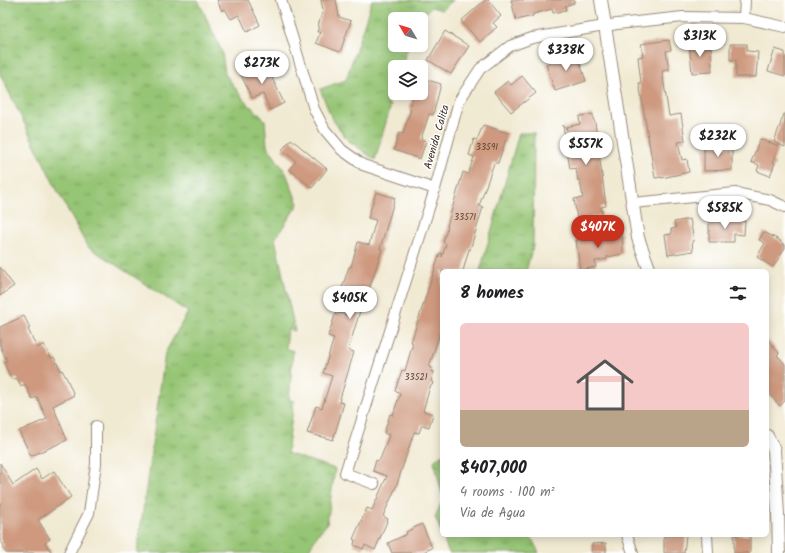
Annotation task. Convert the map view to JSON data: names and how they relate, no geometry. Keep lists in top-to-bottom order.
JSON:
{
  "streets": {
    "street": ["Avenida Calita"]
  },
  "house_numbers": ["33591", "33571", "33521"],
  "north": "top left",
  "page": {
    "price": [
      "$313K",
      "$338K",
      "$273K",
      "$232K",
      "$557K",
      "$585K",
      "$407K",
      "$405K"
    ],
    "heading": "8 homes",
    "list": [
      {
        "name": "$407,000",
        "note": "4 rooms · 100 m² · Via de Agua"
      }
    ]
  }
}
